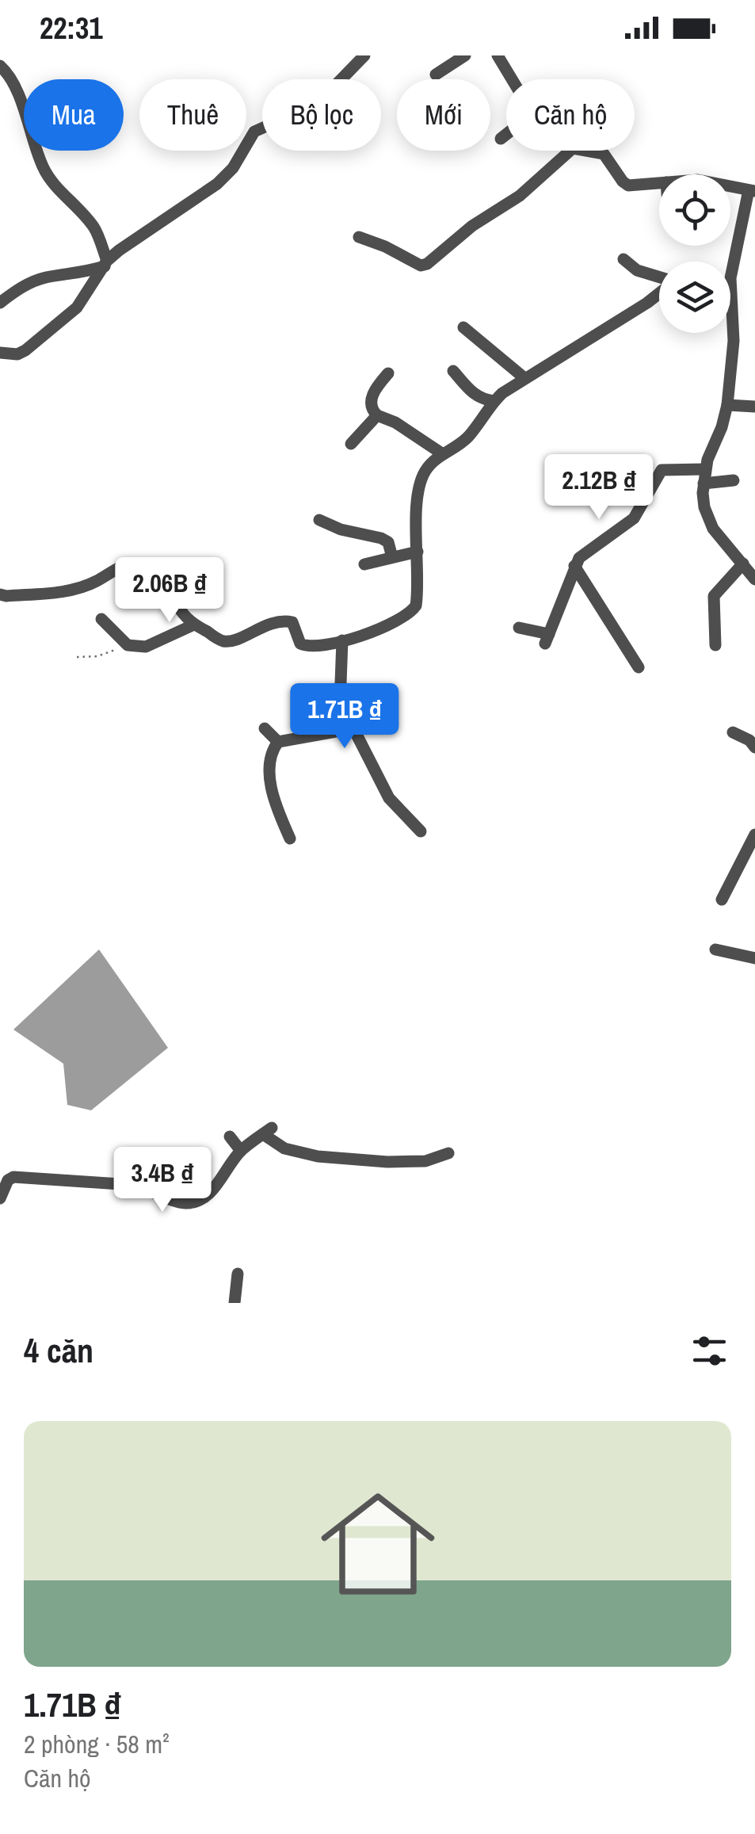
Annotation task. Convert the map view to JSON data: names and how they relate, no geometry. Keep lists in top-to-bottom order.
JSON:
{
  "page": {
    "status": "22:31",
    "chip": [
      "Mua",
      "Thuê",
      "Bộ lọc",
      "Mới",
      "Căn hộ"
    ],
    "price": [
      "2.12B ₫",
      "2.06B ₫",
      "1.71B ₫",
      "3.4B ₫"
    ],
    "heading": "4 căn",
    "list": [
      {
        "name": "1.71B ₫",
        "note": "2 phòng · 58 m² · Căn hộ"
      }
    ]
  }
}
